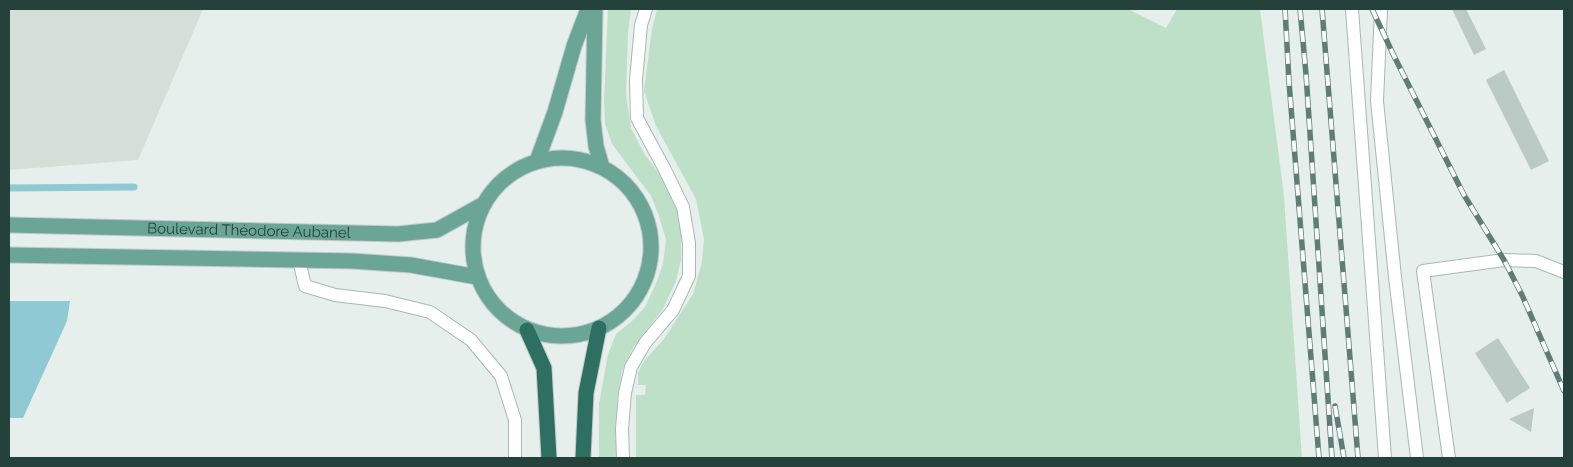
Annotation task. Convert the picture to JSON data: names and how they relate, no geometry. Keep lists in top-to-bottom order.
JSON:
{
  "streets": {
    "main road": ["Boulevard Théodore Aubanel"]
  }
}
